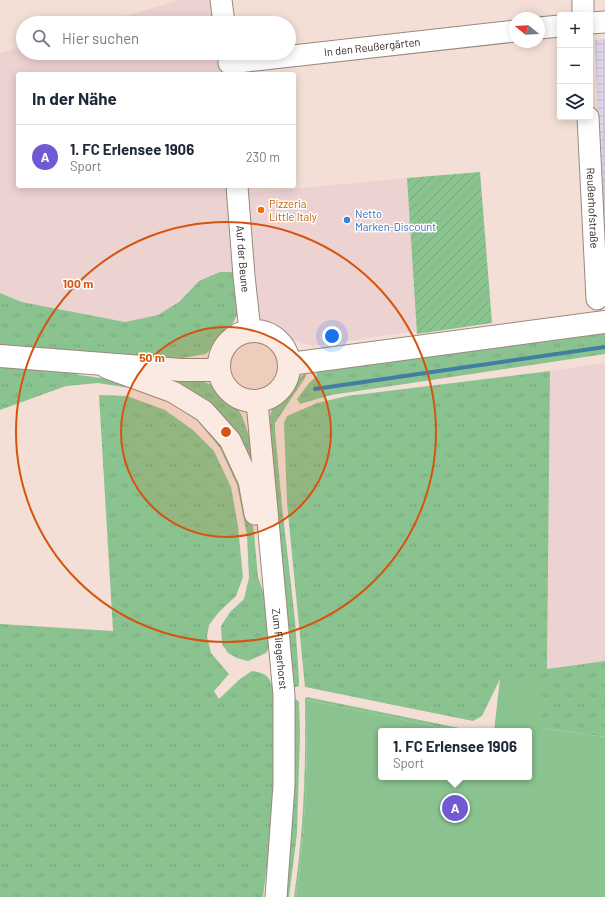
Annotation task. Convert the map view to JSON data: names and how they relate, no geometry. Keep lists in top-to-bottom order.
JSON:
{
  "streets": {
    "street": [
      "In den Reußergärten",
      "Reußerhofstraße",
      "Auf der Beune",
      "Zum Fliegerhorst"
    ]
  },
  "crossings": [
    ["Auf der Beune", "Zum Fliegerhorst"]
  ],
  "places": ["Pizzeria Little Italy", "Netto Marken-Discount"],
  "north": "left",
  "page": {
    "map_buttons": ["+", "−"],
    "search": "Hier suchen",
    "heading": "In der Nähe",
    "list": [
      {
        "mark": "A",
        "name": "1. FC Erlensee 1906",
        "note": "Sport",
        "value": "230 m"
      }
    ],
    "popup": ["1. FC Erlensee 1906", "Sport"],
    "pins": "A"
  },
  "rings": ["100 m", "50 m"]
}
